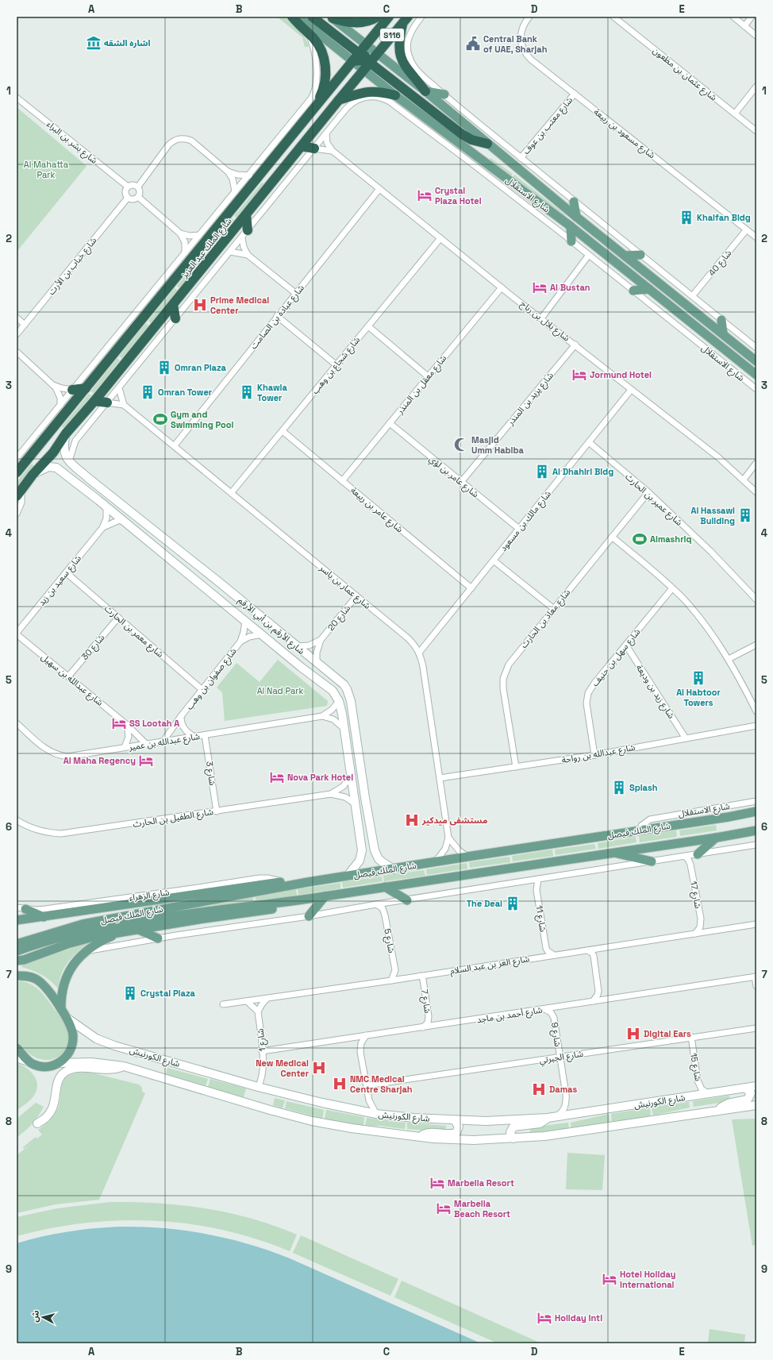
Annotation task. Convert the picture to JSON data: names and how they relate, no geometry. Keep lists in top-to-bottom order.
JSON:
{
  "streets": {
    "highway": ["S116", "شارع الملك عبد العزيز"],
    "main road": [
      "شارع الاستقلال",
      "شارع الأرقم بن أبي الأرقم",
      "شارع الملك فيصل",
      "شارع الكورنيش"
    ],
    "street": [
      "شارع عثمان بن مظعون",
      "شارع معتب بن عوف",
      "شارع مسعود بن ربيعة",
      "شارع بشر بن البراء",
      "شارع 40",
      "شارع خباب بن الأرت",
      "شارع عبادة بن الصامت",
      "شارع بلال بن رباح",
      "شارع شجاع بن وهب",
      "شارع معقل بن المنذر",
      "شارع يزيد بن المنذر",
      "شارع عامر بن لؤي",
      "شارع عمير بن الحارث",
      "شارع عامر بن ربيعة",
      "شارع مالك بن مسعود",
      "شارع سعيد بن زيد",
      "شارع عمار بن ياسر",
      "شارع 20",
      "شارع معاذ بن الحارث",
      "شارع معمر بن الحارث",
      "شارع 30",
      "شارع سهل بن حنيف",
      "شارع صفوان بن وهب",
      "شارع عبدالله بن سهيل",
      "شارع زيد بن وديعة",
      "شارع عبدالله بن عمير",
      "شارع عبدالله بن رواحة",
      "شارع 3",
      "شارع الطفيل بن الحارث",
      "شارع الزهراء",
      "شارع 17",
      "شارع 11",
      "شارع 5",
      "شارع العز بن عبد السلام",
      "شارع 7",
      "شارع أحمد بن ماجد",
      "شارع 9",
      "شارع 1",
      "شارع الجبرتي",
      "شارع 15"
    ]
  },
  "crossings": [
    ["شارع معتب بن عوف", "شارع مسعود بن ربيعة"],
    ["شارع مسعود بن ربيعة", "شارع 40"],
    ["شارع بشر بن البراء", "شارع خباب بن الأرت"],
    ["شارع الاستقلال", "شارع الملك عبد العزيز"],
    ["شارع الاستقلال", "شارع الملك فيصل"],
    ["شارع الملك عبد العزيز", "شارع الأرقم بن أبي الأرقم"],
    ["شارع عبادة بن الصامت", "شارع بلال بن رباح"],
    ["شارع عبادة بن الصامت", "شارع عمار بن ياسر"],
    ["شارع بلال بن رباح", "شارع شجاع بن وهب"],
    ["شارع بلال بن رباح", "شارع معقل بن المنذر"],
    ["شارع بلال بن رباح", "شارع يزيد بن المنذر"],
    ["شارع بلال بن رباح", "شارع مالك بن مسعود"],
    ["شارع شجاع بن وهب", "شارع عامر بن ربيعة"],
    ["شارع شجاع بن وهب", "شارع عمار بن ياسر"],
    ["شارع معقل بن المنذر", "شارع عامر بن لؤي"],
    ["شارع معقل بن المنذر", "شارع عامر بن ربيعة"],
    ["شارع يزيد بن المنذر", "شارع عامر بن لؤي"],
    ["شارع عامر بن لؤي", "شارع مالك بن مسعود"],
    ["شارع عمير بن الحارث", "شارع مالك بن مسعود"],
    ["شارع عمير بن الحارث", "شارع معاذ بن الحارث"],
    ["شارع عامر بن ربيعة", "شارع مالك بن مسعود"],
    ["شارع مالك بن مسعود", "شارع عمار بن ياسر"],
    ["شارع سعيد بن زيد", "شارع الأرقم بن أبي الأرقم"],
    ["شارع سعيد بن زيد", "شارع معمر بن الحارث"],
    ["شارع سعيد بن زيد", "شارع عبدالله بن سهيل"],
    ["شارع عمار بن ياسر", "شارع 20"],
    ["شارع عمار بن ياسر", "شارع عبدالله بن رواحة"],
    ["شارع عمار بن ياسر", "شارع الملك فيصل"],
    ["شارع 20", "شارع الأرقم بن أبي الأرقم"],
    ["شارع معاذ بن الحارث", "شارع عبدالله بن رواحة"],
    ["شارع الأرقم بن أبي الأرقم", "شارع صفوان بن وهب"],
    ["شارع الأرقم بن أبي الأرقم", "شارع عبدالله بن عمير"],
    ["شارع الأرقم بن أبي الأرقم", "شارع الطفيل بن الحارث"],
    ["شارع الأرقم بن أبي الأرقم", "شارع الملك فيصل"],
    ["شارع معمر بن الحارث", "شارع 30"],
    ["شارع معمر بن الحارث", "شارع صفوان بن وهب"],
    ["شارع 30", "شارع عبدالله بن سهيل"],
    ["شارع سهل بن حنيف", "شارع زيد بن وديعة"],
    ["شارع سهل بن حنيف", "شارع عبدالله بن رواحة"],
    ["شارع صفوان بن وهب", "شارع عبدالله بن عمير"],
    ["شارع عبدالله بن سهيل", "شارع عبدالله بن عمير"],
    ["شارع زيد بن وديعة", "شارع عبدالله بن رواحة"],
    ["شارع عبدالله بن عمير", "شارع 3"],
    ["شارع 3", "شارع الطفيل بن الحارث"],
    ["شارع 17", "شارع العز بن عبد السلام"],
    ["شارع 11", "شارع العز بن عبد السلام"],
    ["شارع 5", "شارع العز بن عبد السلام"],
    ["شارع العز بن عبد السلام", "شارع 7"],
    ["شارع 7", "شارع أحمد بن ماجد"],
    ["شارع أحمد بن ماجد", "شارع 9"],
    ["شارع أحمد بن ماجد", "شارع 1"],
    ["شارع 9", "شارع الكورنيش"],
    ["شارع 9", "شارع الجبرتي"],
    ["شارع 1", "شارع الكورنيش"],
    ["شارع الكورنيش", "شارع 15"],
    ["شارع الجبرتي", "شارع 15"]
  ],
  "parks": ["Al Mahatta Park", "Al Nad Park"],
  "places": {
    "museum": ["اشاره الشقه"],
    "public building": ["Central Bank of UAE, Sharjah"],
    "hotel": [
      "Crystal Plaza Hotel",
      "Al Bustan",
      "Jormund Hotel",
      "SS Lootah A",
      "Al Maha Regency",
      "Nova Park Hotel",
      "Marbella Resort",
      "Marbella Beach Resort",
      "Hotel Holiday International",
      "Holiday Intl"
    ],
    "building": [
      "Khalfan Bldg",
      "Omran Plaza",
      "Omran Tower",
      "Khawla Tower",
      "Al Dhahiri Bldg",
      "Al Hassawi Building",
      "Al Habtoor Towers",
      "Splash",
      "The Deal",
      "Crystal Plaza"
    ],
    "hospital": [
      "Prime Medical Center",
      "مستشفى ميدكير",
      "Digital Ears",
      "New Medical Center",
      "NMC Medical Centre Sharjah",
      "Damas"
    ],
    "sports": ["Gym and Swimming Pool", "Almashriq"],
    "mosque": ["Masjid Umm Habiba"]
  },
  "north": "left",
  "grid": {
    "columns": [
      "A",
      "B",
      "C",
      "D",
      "E"
    ],
    "rows": [
      "1",
      "2",
      "3",
      "4",
      "5",
      "6",
      "7",
      "8",
      "9"
    ]
  }
}
